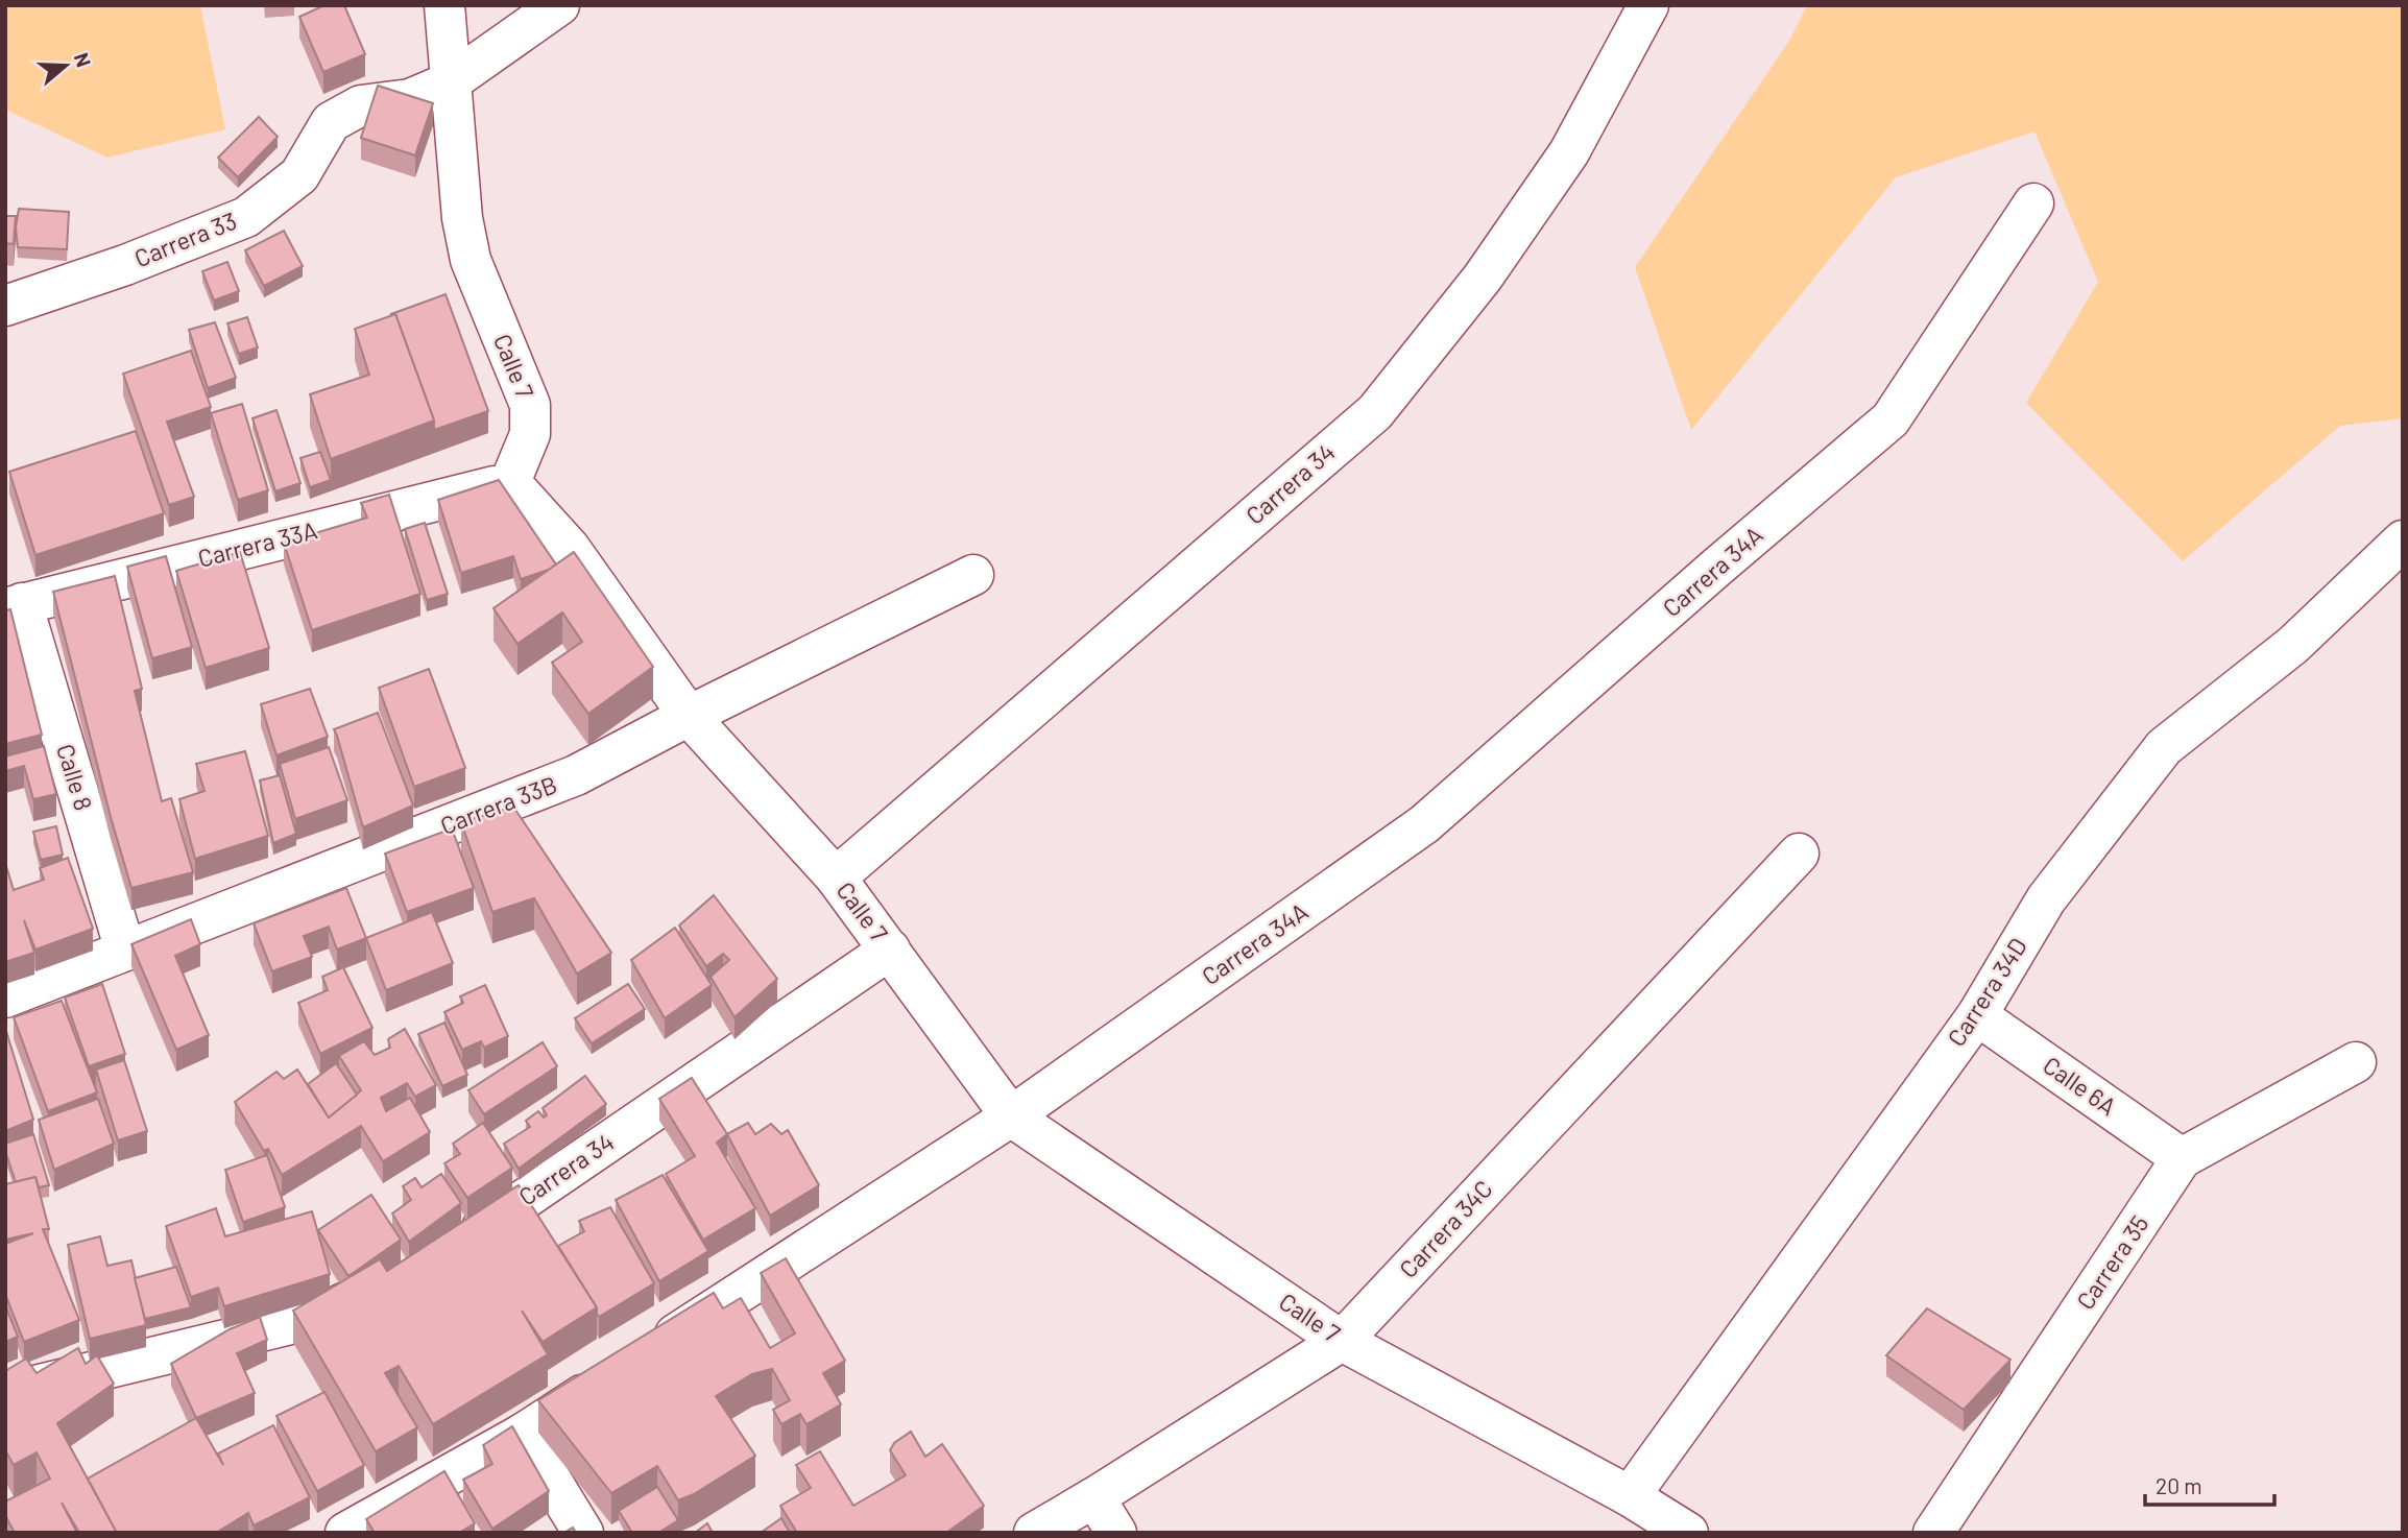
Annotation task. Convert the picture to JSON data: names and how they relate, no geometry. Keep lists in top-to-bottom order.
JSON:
{
  "streets": {
    "street": [
      "Carrera 33",
      "Calle 7",
      "Carrera 34",
      "Carrera 33A",
      "Carrera 34A",
      "Calle 8",
      "Carrera 33B",
      "Carrera 34D",
      "Calle 6A",
      "Carrera 34C",
      "Carrera 35"
    ]
  },
  "crossings": [
    ["Carrera 33", "Calle 7"],
    ["Calle 7", "Carrera 34"],
    ["Calle 7", "Carrera 33A"],
    ["Calle 7", "Carrera 34A"],
    ["Calle 7", "Carrera 33B"],
    ["Calle 7", "Carrera 34D"],
    ["Calle 7", "Carrera 34C"],
    ["Carrera 33A", "Calle 8"],
    ["Calle 8", "Carrera 33B"],
    ["Carrera 34D", "Calle 6A"],
    ["Calle 6A", "Carrera 35"]
  ],
  "scale_bar": "20 m",
  "north": "right"
}
